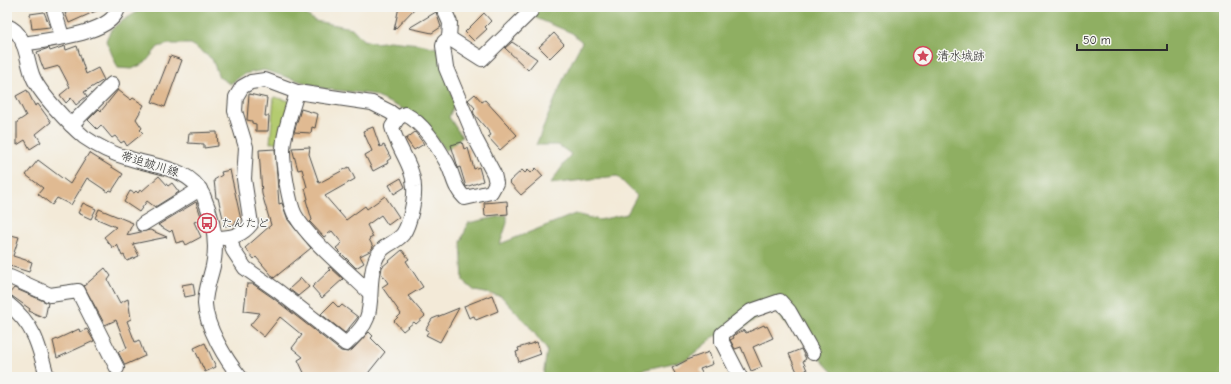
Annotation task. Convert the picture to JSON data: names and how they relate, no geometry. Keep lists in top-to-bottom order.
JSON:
{
  "streets": {
    "street": ["帯迫皷川線"]
  },
  "places": {
    "place": ["清水城跡"],
    "bus stop": ["たんたど"]
  },
  "scale_bar": "50 m"
}
